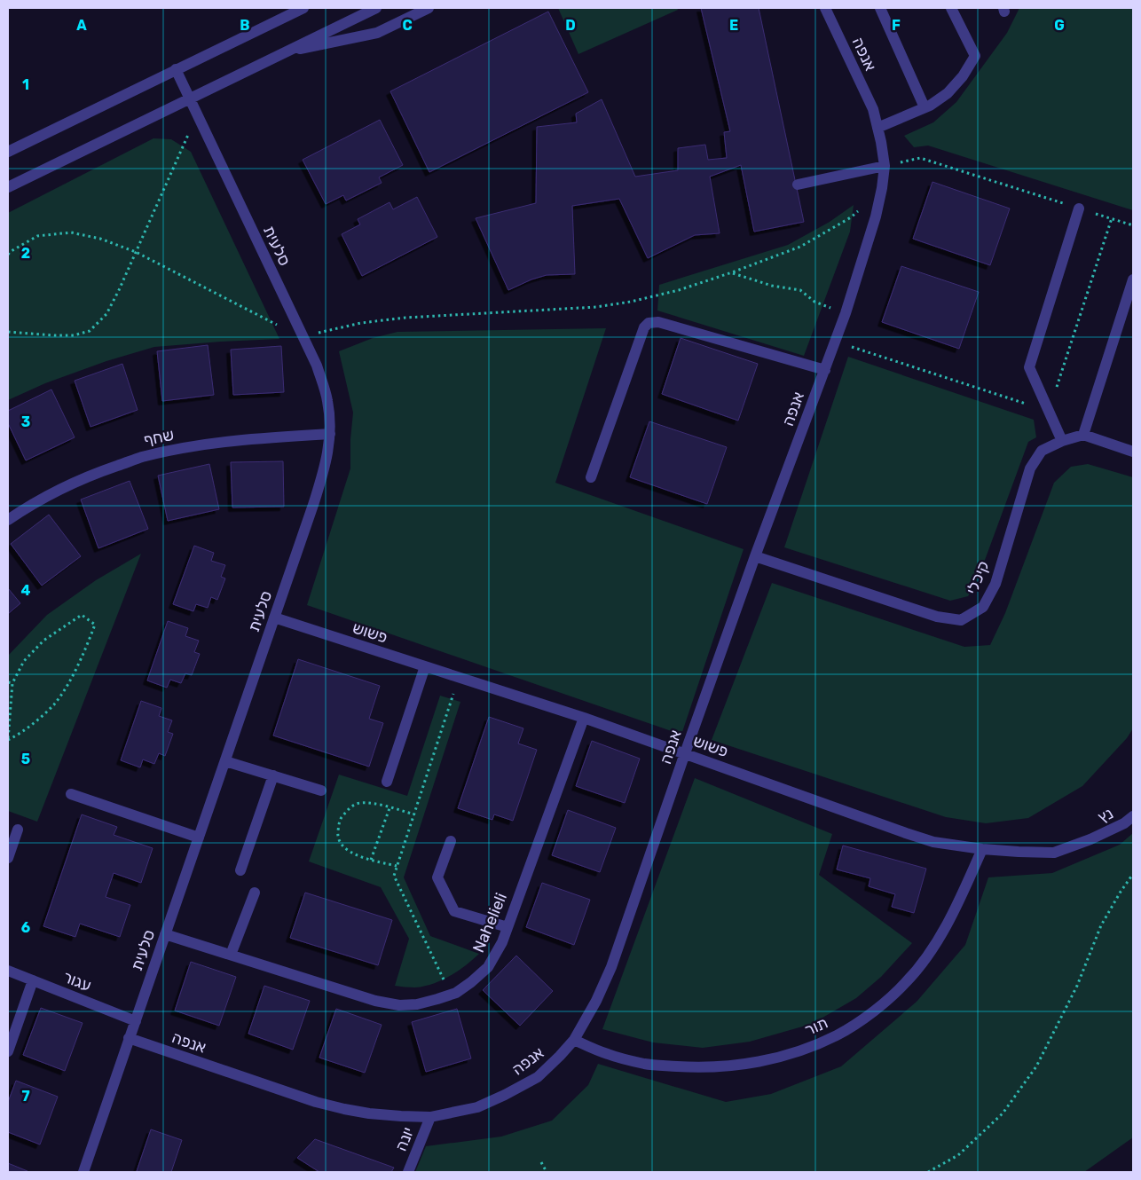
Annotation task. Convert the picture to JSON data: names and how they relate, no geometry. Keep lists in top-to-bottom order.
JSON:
{
  "streets": {
    "street": [
      "אנפה",
      "סלעית",
      "שחף",
      "קיכלי",
      "פשוש",
      "נץ",
      "Nahelieli",
      "עגור",
      "תור",
      "יונה"
    ]
  },
  "crossings": [
    ["אנפה", "סלעית"],
    ["אנפה", "קיכלי"],
    ["אנפה", "פשוש"],
    ["אנפה", "תור"],
    ["אנפה", "יונה"],
    ["סלעית", "שחף"],
    ["סלעית", "פשוש"],
    ["סלעית", "Nahelieli"],
    ["סלעית", "עגור"],
    ["פשוש", "נץ"],
    ["פשוש", "Nahelieli"],
    ["פשוש", "תור"]
  ],
  "grid": {
    "columns": [
      "A",
      "B",
      "C",
      "D",
      "E",
      "F",
      "G"
    ],
    "rows": [
      "1",
      "2",
      "3",
      "4",
      "5",
      "6",
      "7"
    ]
  }
}
